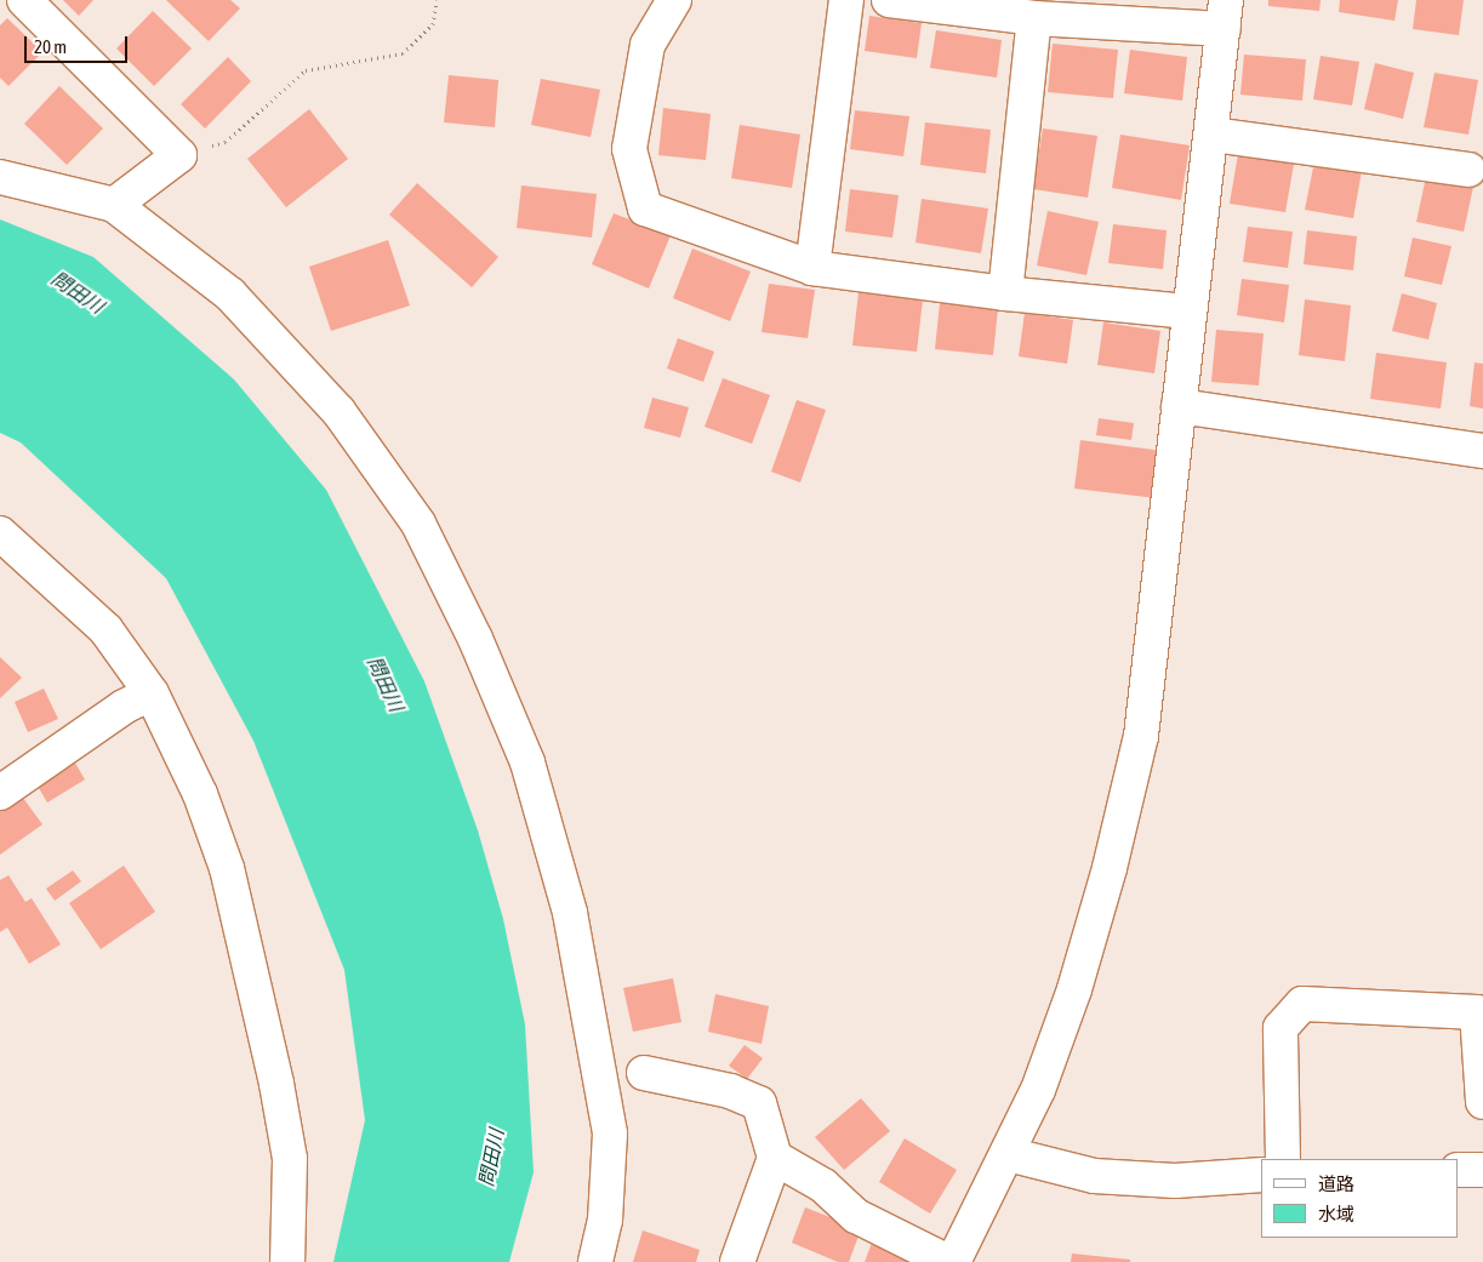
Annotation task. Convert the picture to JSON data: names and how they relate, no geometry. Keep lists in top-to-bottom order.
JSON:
{
  "water": ["問田川"],
  "legend": ["道路", "水域"],
  "scale_bar": "20 m"
}
